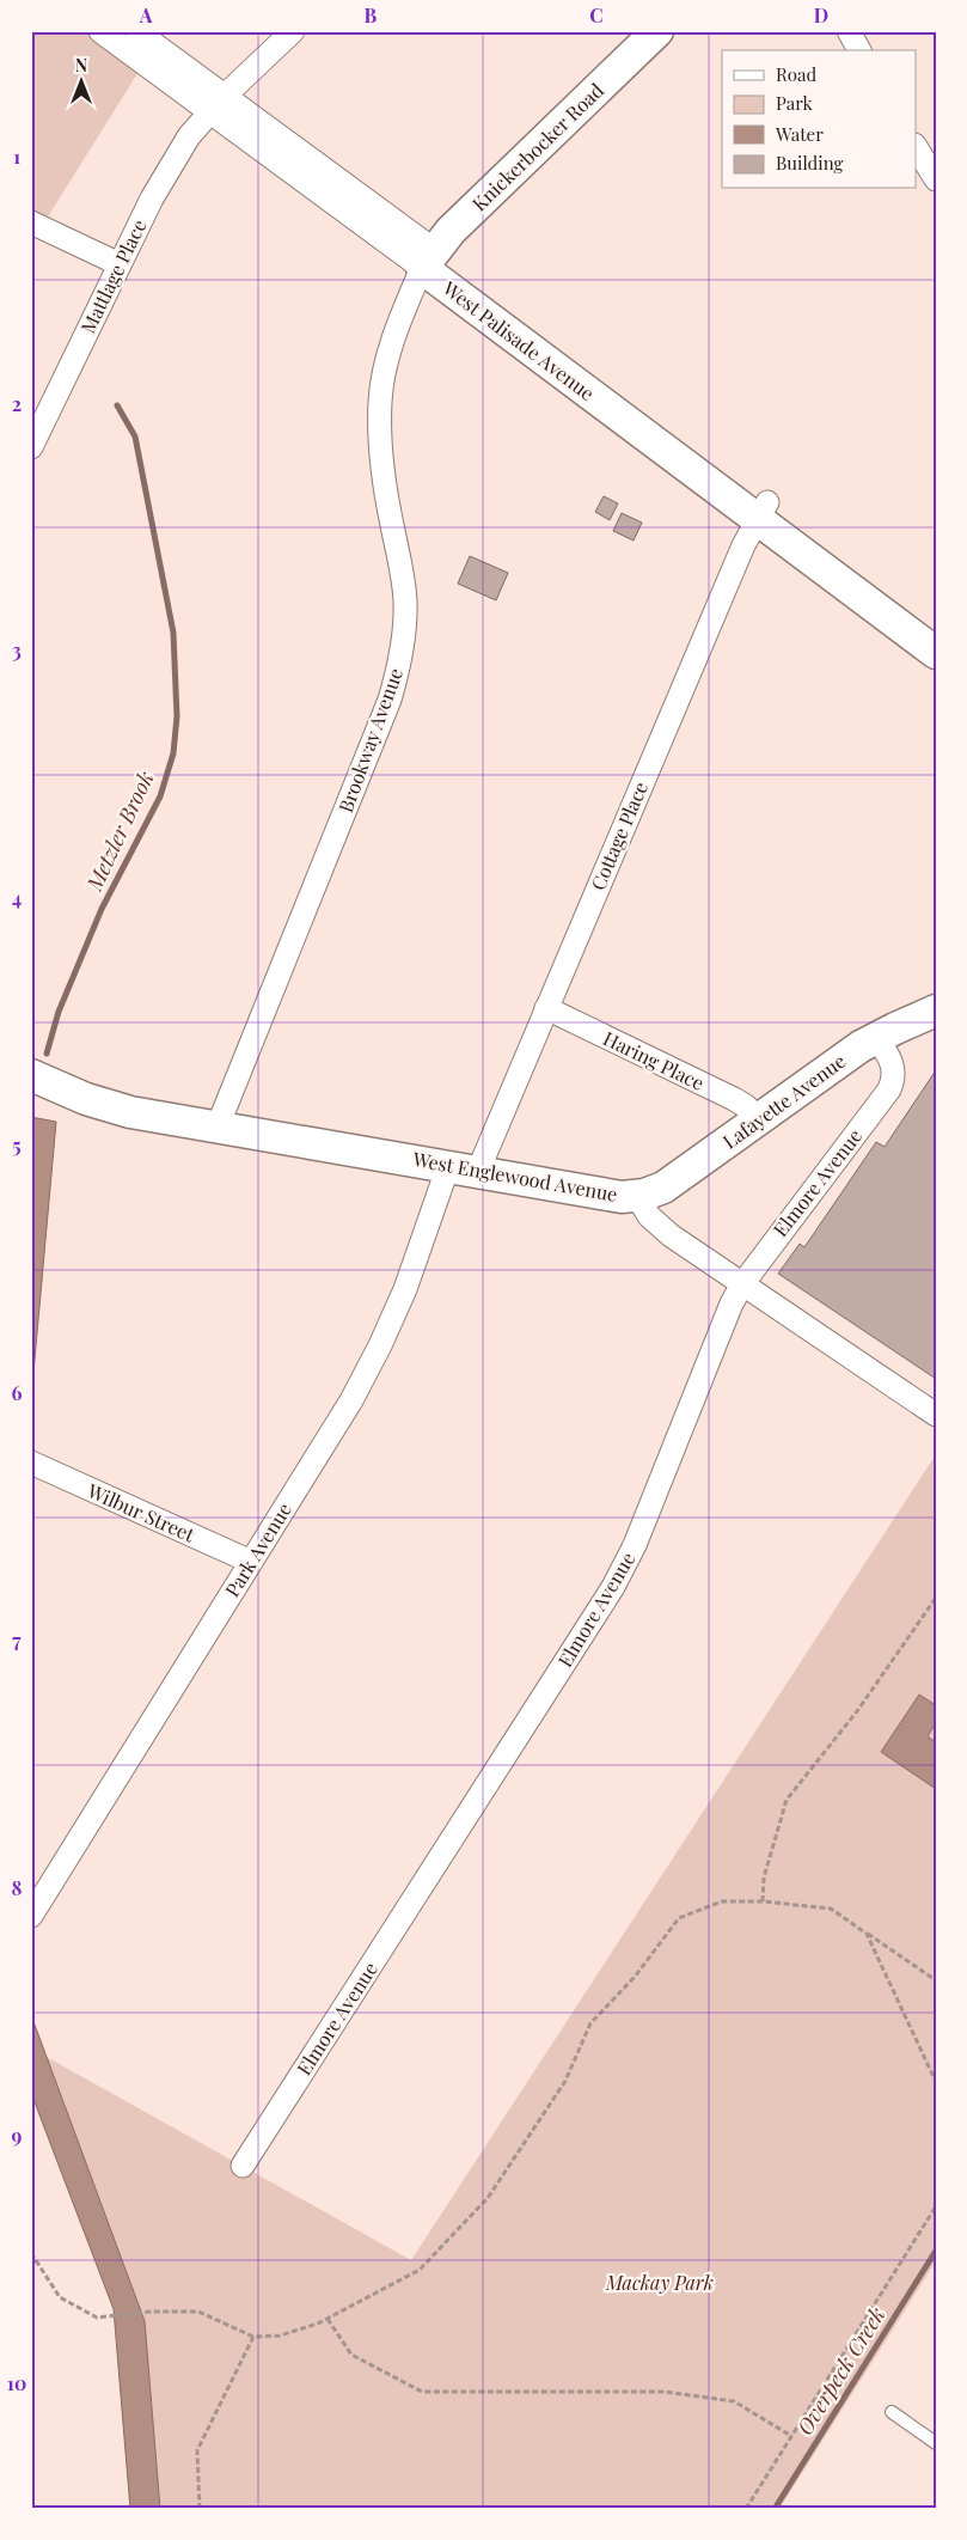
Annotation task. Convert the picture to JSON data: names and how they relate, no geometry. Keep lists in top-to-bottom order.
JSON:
{
  "streets": {
    "main road": [
      "Knickerbocker Road",
      "West Palisade Avenue",
      "Lafayette Avenue",
      "West Englewood Avenue"
    ],
    "street": [
      "Mattlage Place",
      "Brookway Avenue",
      "Cottage Place",
      "Haring Place",
      "Elmore Avenue",
      "Wilbur Street",
      "Park Avenue"
    ]
  },
  "crossings": [
    ["Knickerbocker Road", "West Palisade Avenue"],
    ["Knickerbocker Road", "Brookway Avenue"],
    ["Mattlage Place", "West Palisade Avenue"],
    ["West Palisade Avenue", "Brookway Avenue"],
    ["West Palisade Avenue", "Cottage Place"],
    ["Brookway Avenue", "West Englewood Avenue"],
    ["Cottage Place", "Haring Place"],
    ["Cottage Place", "West Englewood Avenue"],
    ["Haring Place", "Lafayette Avenue"],
    ["Lafayette Avenue", "West Englewood Avenue"],
    ["Lafayette Avenue", "Elmore Avenue"],
    ["West Englewood Avenue", "Elmore Avenue"],
    ["West Englewood Avenue", "Park Avenue"],
    ["Wilbur Street", "Park Avenue"]
  ],
  "water": ["Metzler Brook", "Overpeck Creek"],
  "parks": ["Mackay Park"],
  "legend": [
    "Road",
    "Park",
    "Water",
    "Building"
  ],
  "north": "top",
  "grid": {
    "columns": [
      "A",
      "B",
      "C",
      "D"
    ],
    "rows": [
      "1",
      "2",
      "3",
      "4",
      "5",
      "6",
      "7",
      "8",
      "9",
      "10"
    ]
  }
}
